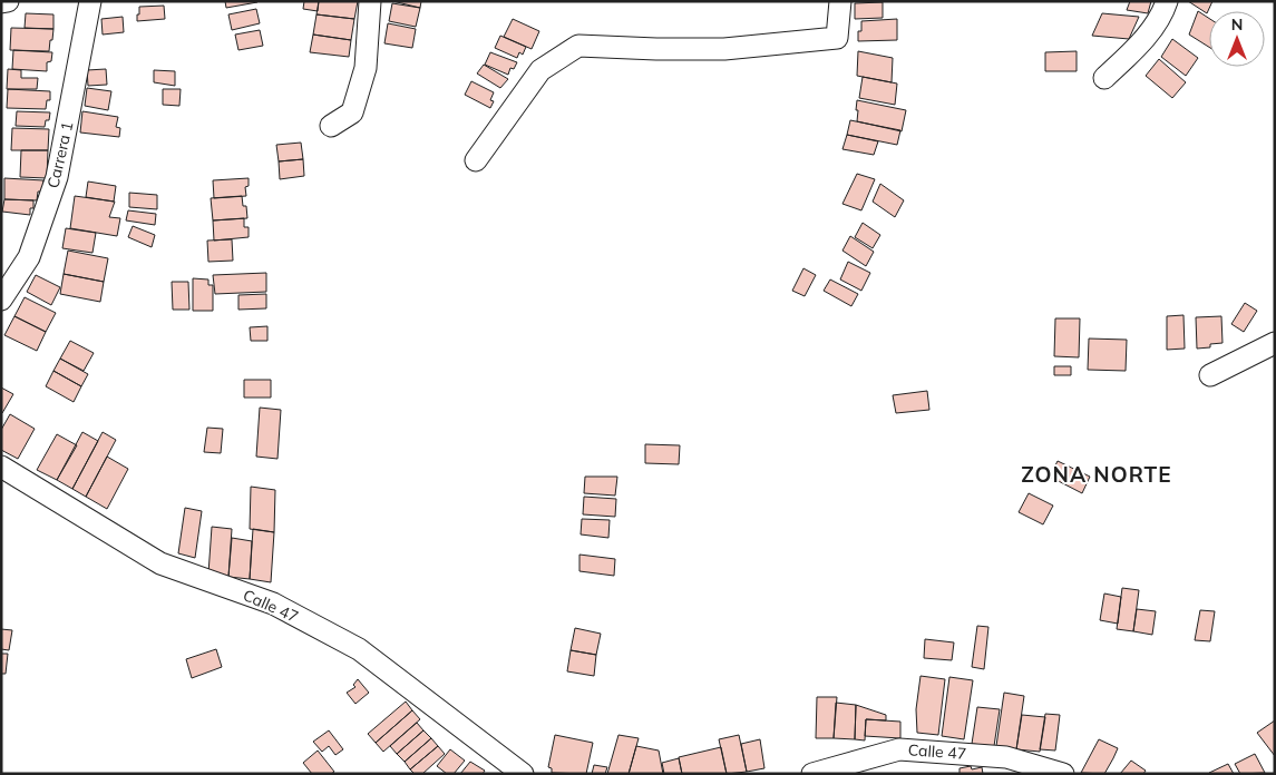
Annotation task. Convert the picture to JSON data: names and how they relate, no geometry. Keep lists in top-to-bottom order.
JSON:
{
  "streets": {
    "street": ["Carrera 1", "Calle 47"]
  },
  "districts": ["ZONA NORTE"],
  "north": "top"
}
